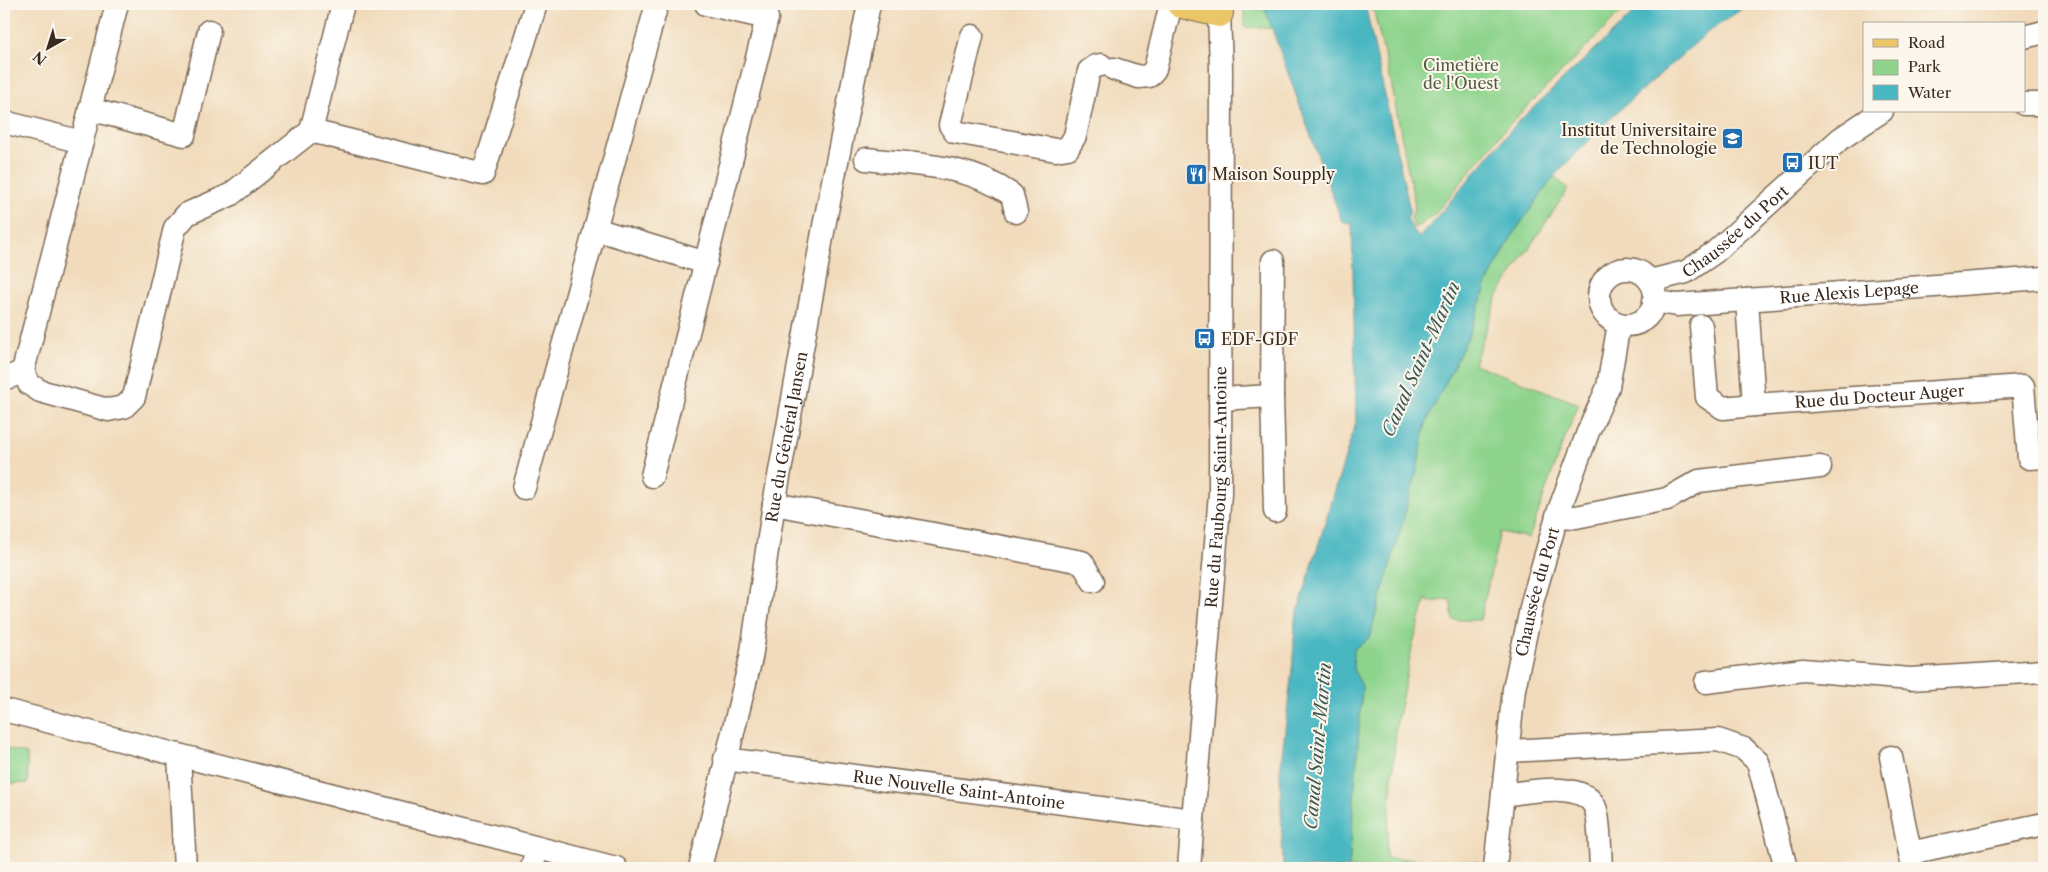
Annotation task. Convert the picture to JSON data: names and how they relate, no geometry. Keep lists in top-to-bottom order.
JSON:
{
  "streets": {
    "street": [
      "Chaussée du Port",
      "Rue Alexis Lepage",
      "Rue du Docteur Auger",
      "Rue du Général Jansen",
      "Rue du Faubourg Saint-Antoine",
      "Rue Nouvelle Saint-Antoine"
    ]
  },
  "crossings": [
    ["Chaussée du Port", "Rue Alexis Lepage"],
    ["Rue du Général Jansen", "Rue Nouvelle Saint-Antoine"],
    ["Rue du Faubourg Saint-Antoine", "Rue Nouvelle Saint-Antoine"]
  ],
  "water": ["Canal Saint-Martin"],
  "parks": ["Cimetière de l'Ouest"],
  "places": {
    "school or university": ["Institut Universitaire de Technologie"],
    "bus stop": ["IUT", "EDF-GDF"],
    "restaurant": ["Maison Soupply"]
  },
  "legend": ["Road", "Park", "Water"],
  "north": "bottom left"
}
